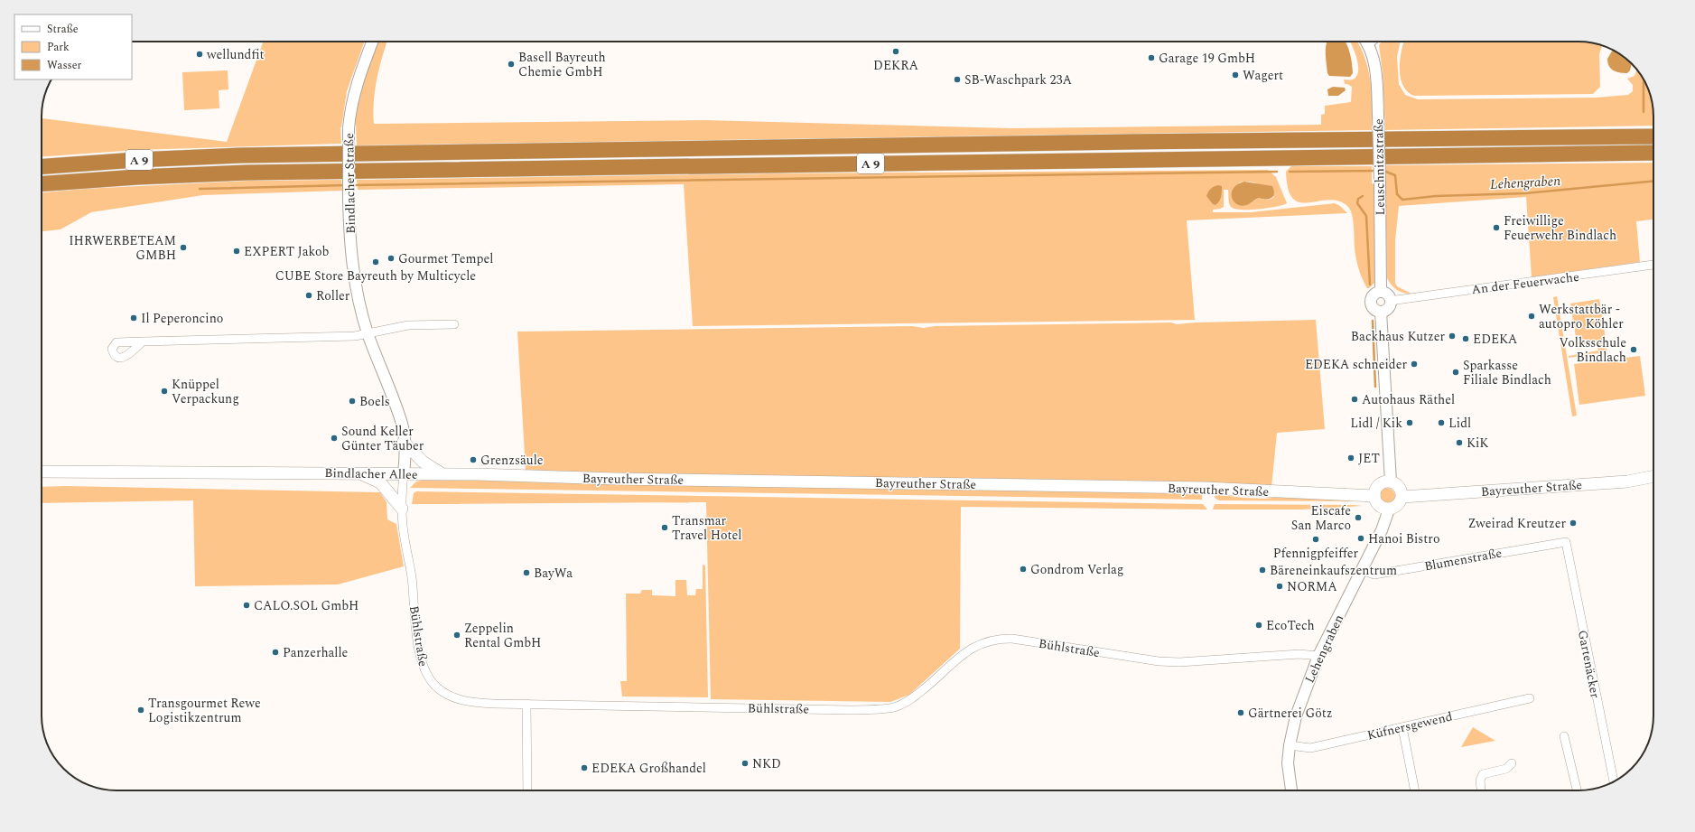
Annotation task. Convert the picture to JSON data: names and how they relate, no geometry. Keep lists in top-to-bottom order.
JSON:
{
  "streets": {
    "highway": ["A 9"],
    "main road": ["Bindlacher Allee", "Bayreuther Straße"],
    "street": [
      "Leuschnitzstraße",
      "Bindlacher Straße",
      "An der Feuerwache",
      "Blumenstraße",
      "Bühlstraße",
      "Lehengraben",
      "Gartenäcker",
      "Küfnersgewend"
    ]
  },
  "crossings": [
    ["Leuschnitzstraße", "An der Feuerwache"],
    ["Bindlacher Straße", "Bindlacher Allee"],
    ["Bindlacher Straße", "Bühlstraße"],
    ["Bindlacher Allee", "Bayreuther Straße"],
    ["Bindlacher Allee", "Bühlstraße"],
    ["Bayreuther Straße", "Lehengraben"],
    ["Blumenstraße", "Lehengraben"],
    ["Blumenstraße", "Gartenäcker"],
    ["Bühlstraße", "Lehengraben"],
    ["Lehengraben", "Küfnersgewend"]
  ],
  "water": ["Lehengraben"],
  "places": [
    "DEKRA",
    "wellundfit",
    "Garage 19 GmbH",
    "Basell Bayreuth Chemie GmbH",
    "Wagert",
    "SB-Waschpark 23A",
    "Freiwillige Feuerwehr Bindlach",
    "IHRWERBETEAM GMBH",
    "EXPERT Jakob",
    "Gourmet Tempel",
    "CUBE Store Bayreuth by Multicycle",
    "Roller",
    "Werkstattbär - autopro Köhler",
    "Il Peperoncino",
    "Backhaus Kutzer",
    "EDEKA",
    "Volksschule Bindlach",
    "EDEKA schneider",
    "Sparkasse Filiale Bindlach",
    "Knüppel Verpackung",
    "Autohaus Räthel",
    "Boels",
    "Lidl / Kik",
    "Lidl",
    "Sound Keller Günter Täuber",
    "KiK",
    "JET",
    "Grenzsäule",
    "Eiscafe San Marco",
    "Zweirad Kreutzer",
    "Transmar Travel Hotel",
    "Hanoi Bistro",
    "Pfennigpfeiffer",
    "Gondrom Verlag",
    "Bäreneinkaufszentrum",
    "BayWa",
    "NORMA",
    "CALO.SOL GmbH",
    "EcoTech",
    "Zeppelin Rental GmbH",
    "Panzerhalle",
    "Transgourmet Rewe Logistikzentrum",
    "Gärtnerei Götz",
    "NKD",
    "EDEKA Großhandel"
  ],
  "legend": ["Straße", "Park", "Wasser"]
}
